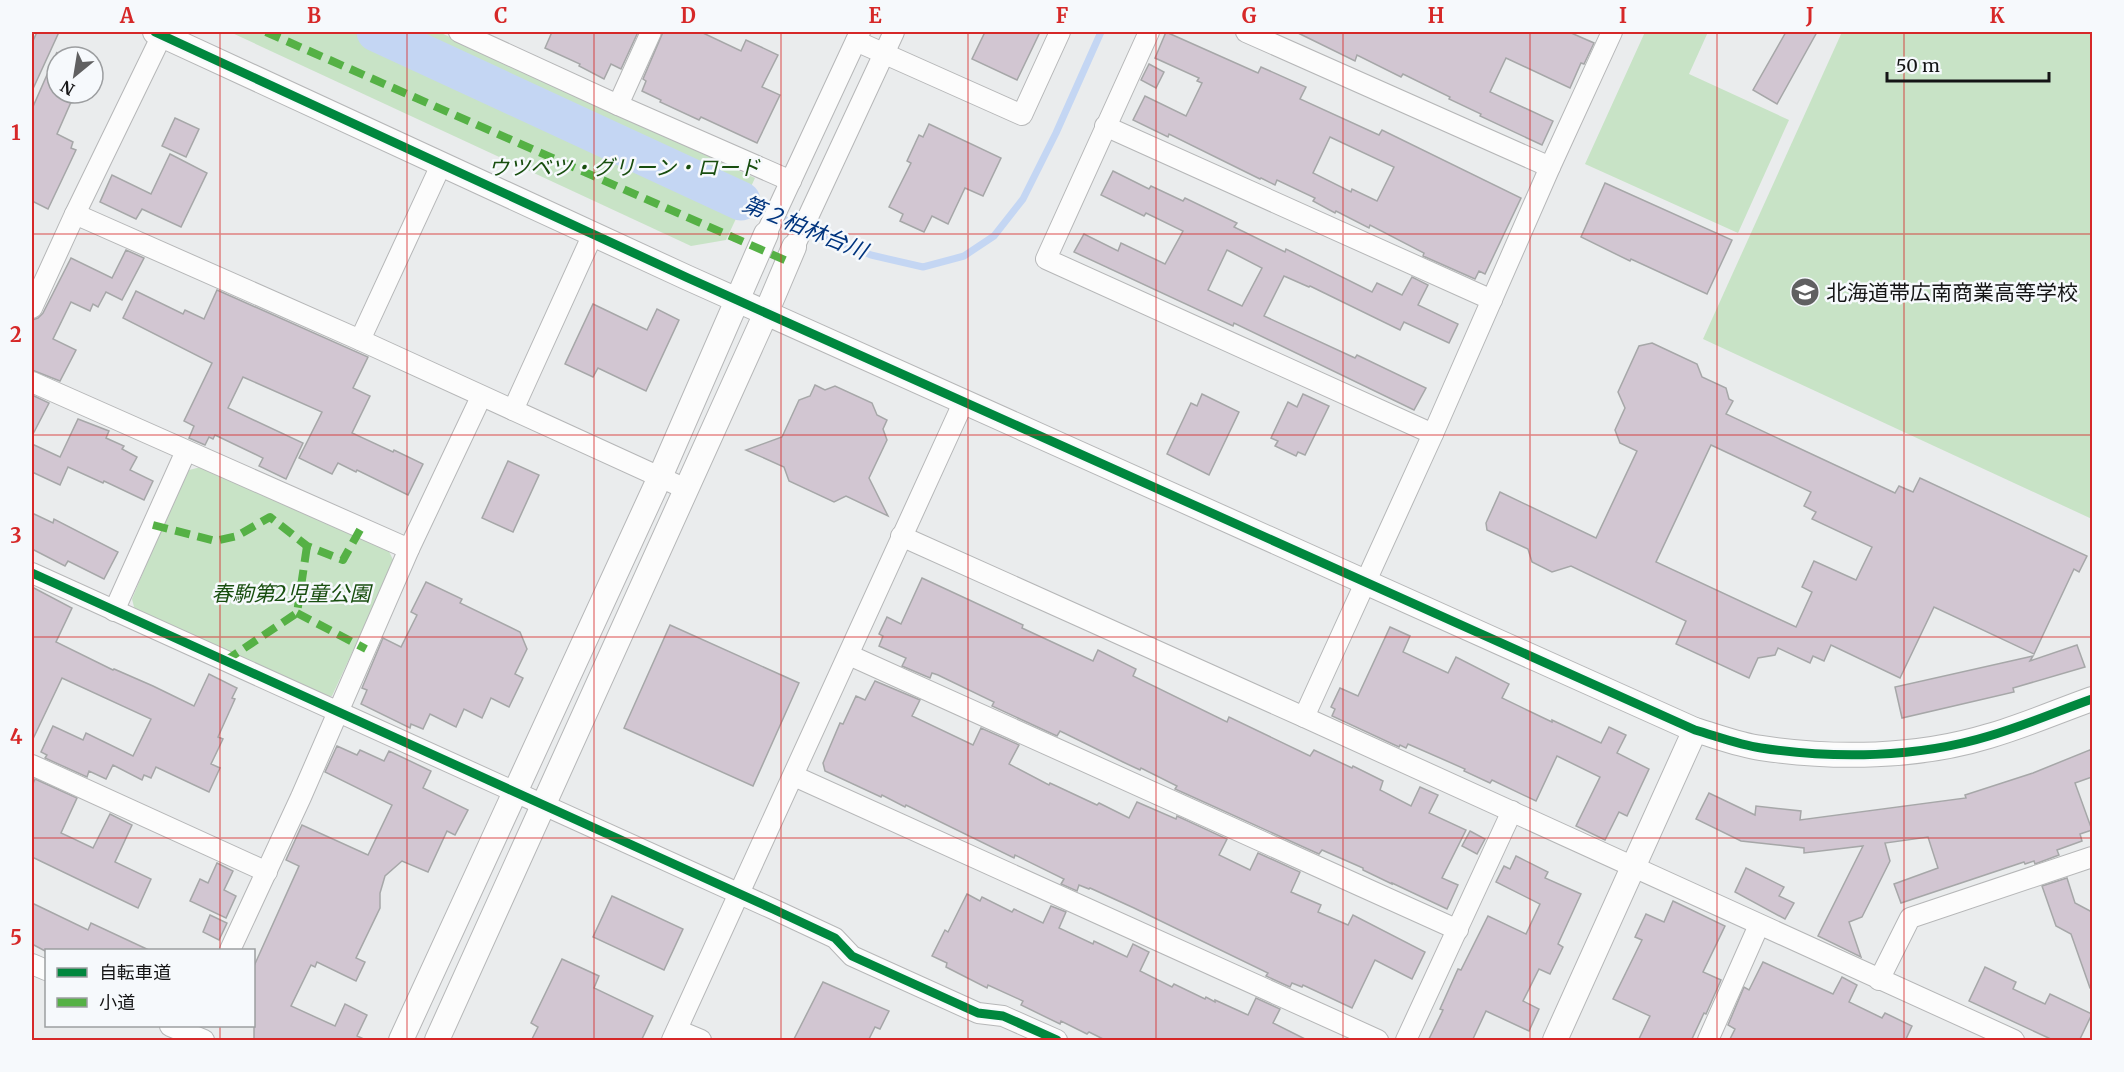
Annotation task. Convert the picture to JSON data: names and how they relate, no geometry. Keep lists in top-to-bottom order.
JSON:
{
  "water": ["第２柏林台川"],
  "parks": ["ウツベツ・グリーン・ロード", "春駒第2児童公園"],
  "places": {
    "school or university": ["北海道帯広南商業高等学校"]
  },
  "legend": ["自転車道", "小道"],
  "scale_bar": "50 m",
  "north": "bottom left",
  "grid": {
    "columns": [
      "A",
      "B",
      "C",
      "D",
      "E",
      "F",
      "G",
      "H",
      "I",
      "J",
      "K"
    ],
    "rows": [
      "1",
      "2",
      "3",
      "4",
      "5"
    ]
  }
}
